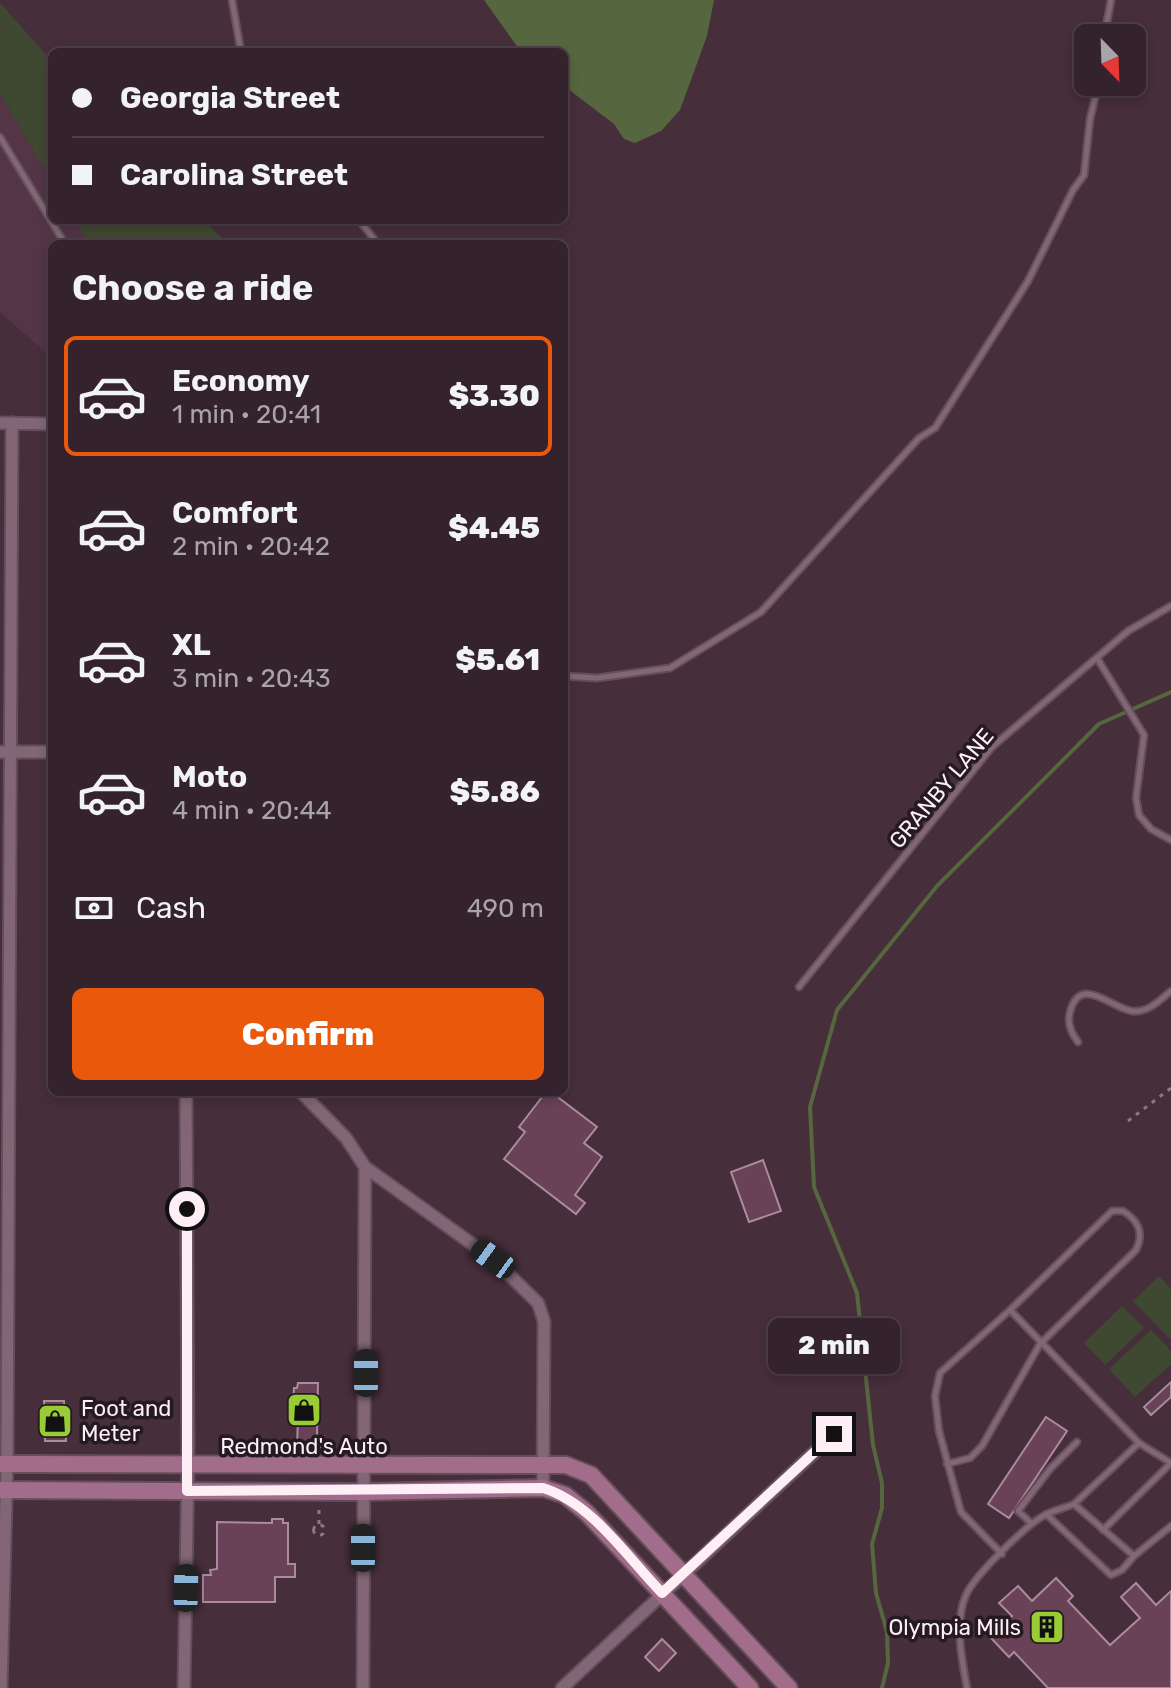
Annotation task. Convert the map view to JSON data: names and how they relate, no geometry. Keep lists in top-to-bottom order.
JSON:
{
  "streets": {
    "lane": ["GRANBY LANE"]
  },
  "places": {
    "shop": ["Redmond's Auto", "Foot and Meter"],
    "building": ["Olympia Mills"]
  },
  "north": "bottom right",
  "page": {
    "banner": ["Georgia Street", "Carolina Street"],
    "heading": "Choose a ride",
    "list": [
      {
        "name": "Economy",
        "note": "1 min · 20:41",
        "value": "$3.30"
      },
      {
        "name": "Comfort",
        "note": "2 min · 20:42",
        "value": "$4.45"
      },
      {
        "name": "XL",
        "note": "3 min · 20:43",
        "value": "$5.61"
      },
      {
        "name": "Moto",
        "note": "4 min · 20:44",
        "value": "$5.86"
      }
    ],
    "pay": ["Cash", "490 m"],
    "buttons": "Confirm",
    "bubble": "2 min"
  }
}
